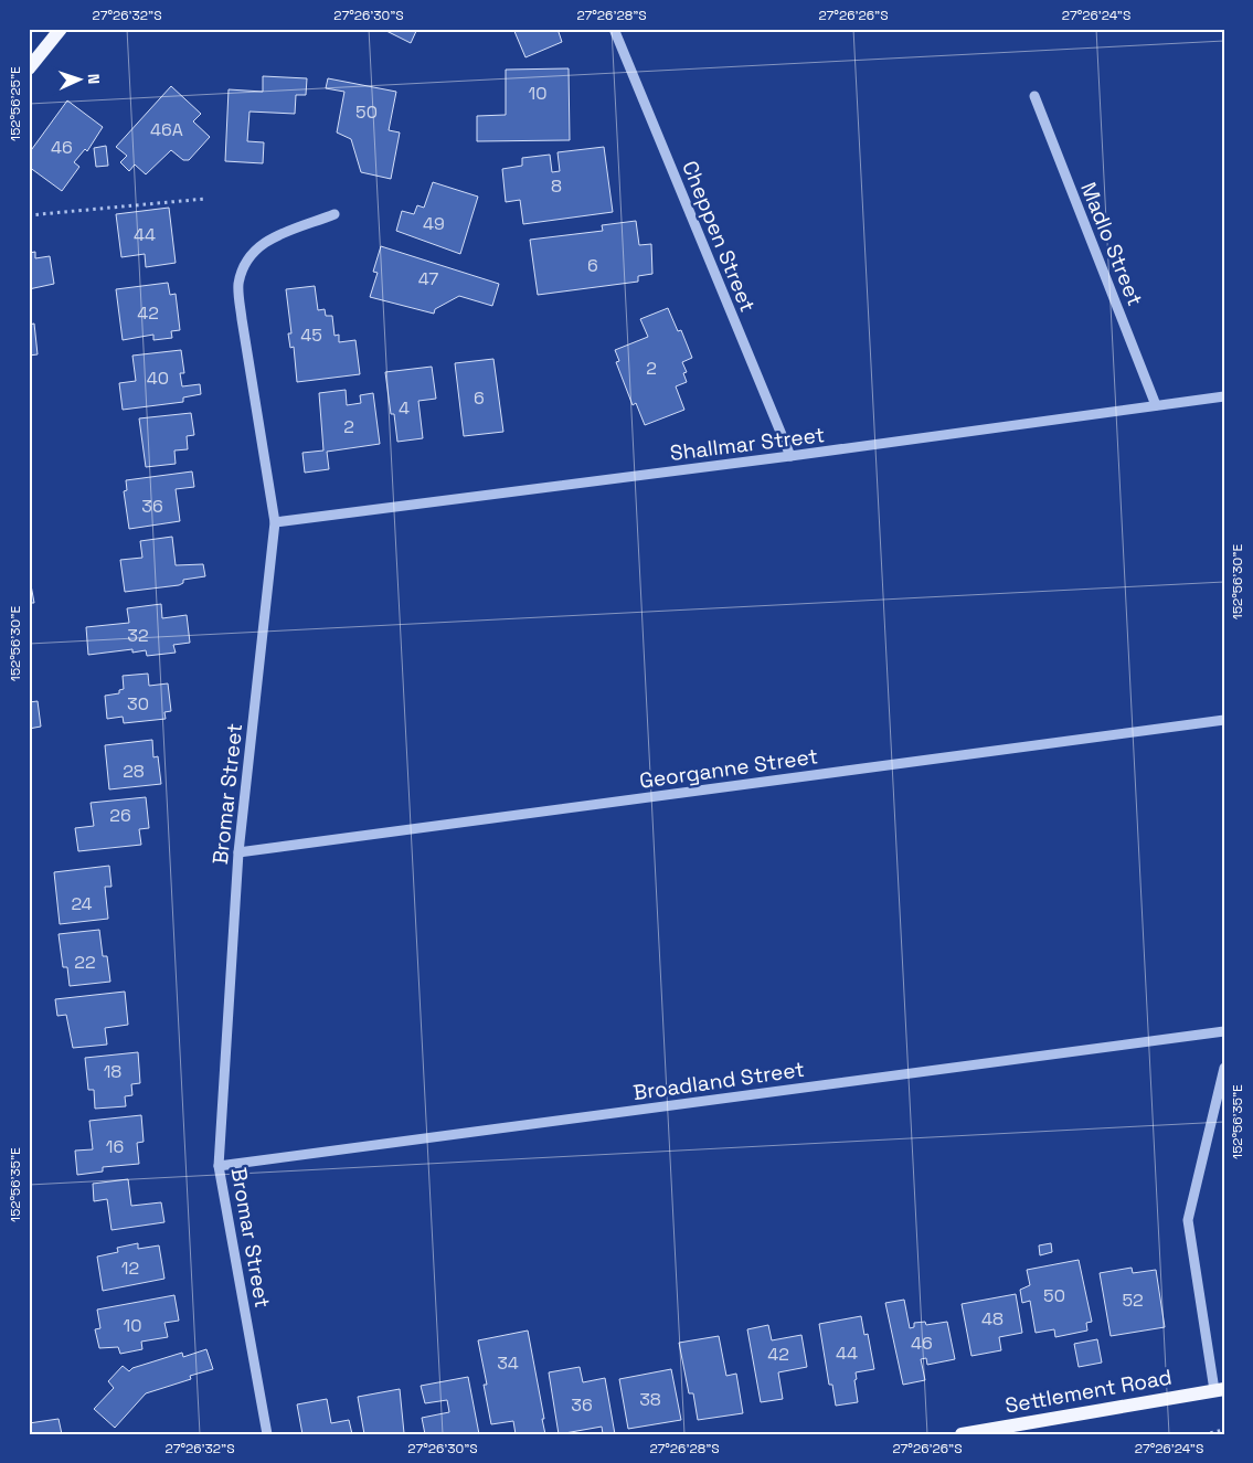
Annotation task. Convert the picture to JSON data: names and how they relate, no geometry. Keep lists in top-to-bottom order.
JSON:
{
  "streets": {
    "main road": ["Settlement Road"],
    "street": [
      "Cheppen Street",
      "Madlo Street",
      "Shallmar Street",
      "Georganne Street",
      "Bromar Street",
      "Broadland Street"
    ]
  },
  "crossings": [
    ["Cheppen Street", "Shallmar Street"],
    ["Madlo Street", "Shallmar Street"],
    ["Shallmar Street", "Bromar Street"],
    ["Georganne Street", "Bromar Street"],
    ["Bromar Street", "Broadland Street"]
  ],
  "house_numbers": [
    "10",
    "50",
    "46A",
    "46",
    "8",
    "49",
    "44",
    "6",
    "47",
    "42",
    "45",
    "2",
    "40",
    "6",
    "4",
    "2",
    "36",
    "32",
    "30",
    "28",
    "26",
    "24",
    "22",
    "18",
    "16",
    "12",
    "50",
    "52",
    "48",
    "10",
    "46",
    "44",
    "42",
    "34",
    "38",
    "36"
  ],
  "north": "right",
  "coordinates": [
    "27°26'32\"S",
    "27°26'30\"S",
    "27°26'28\"S",
    "27°26'26\"S",
    "27°26'24\"S",
    "152°56'25\"E",
    "152°56'30\"E",
    "152°56'35\"E"
  ]
}
